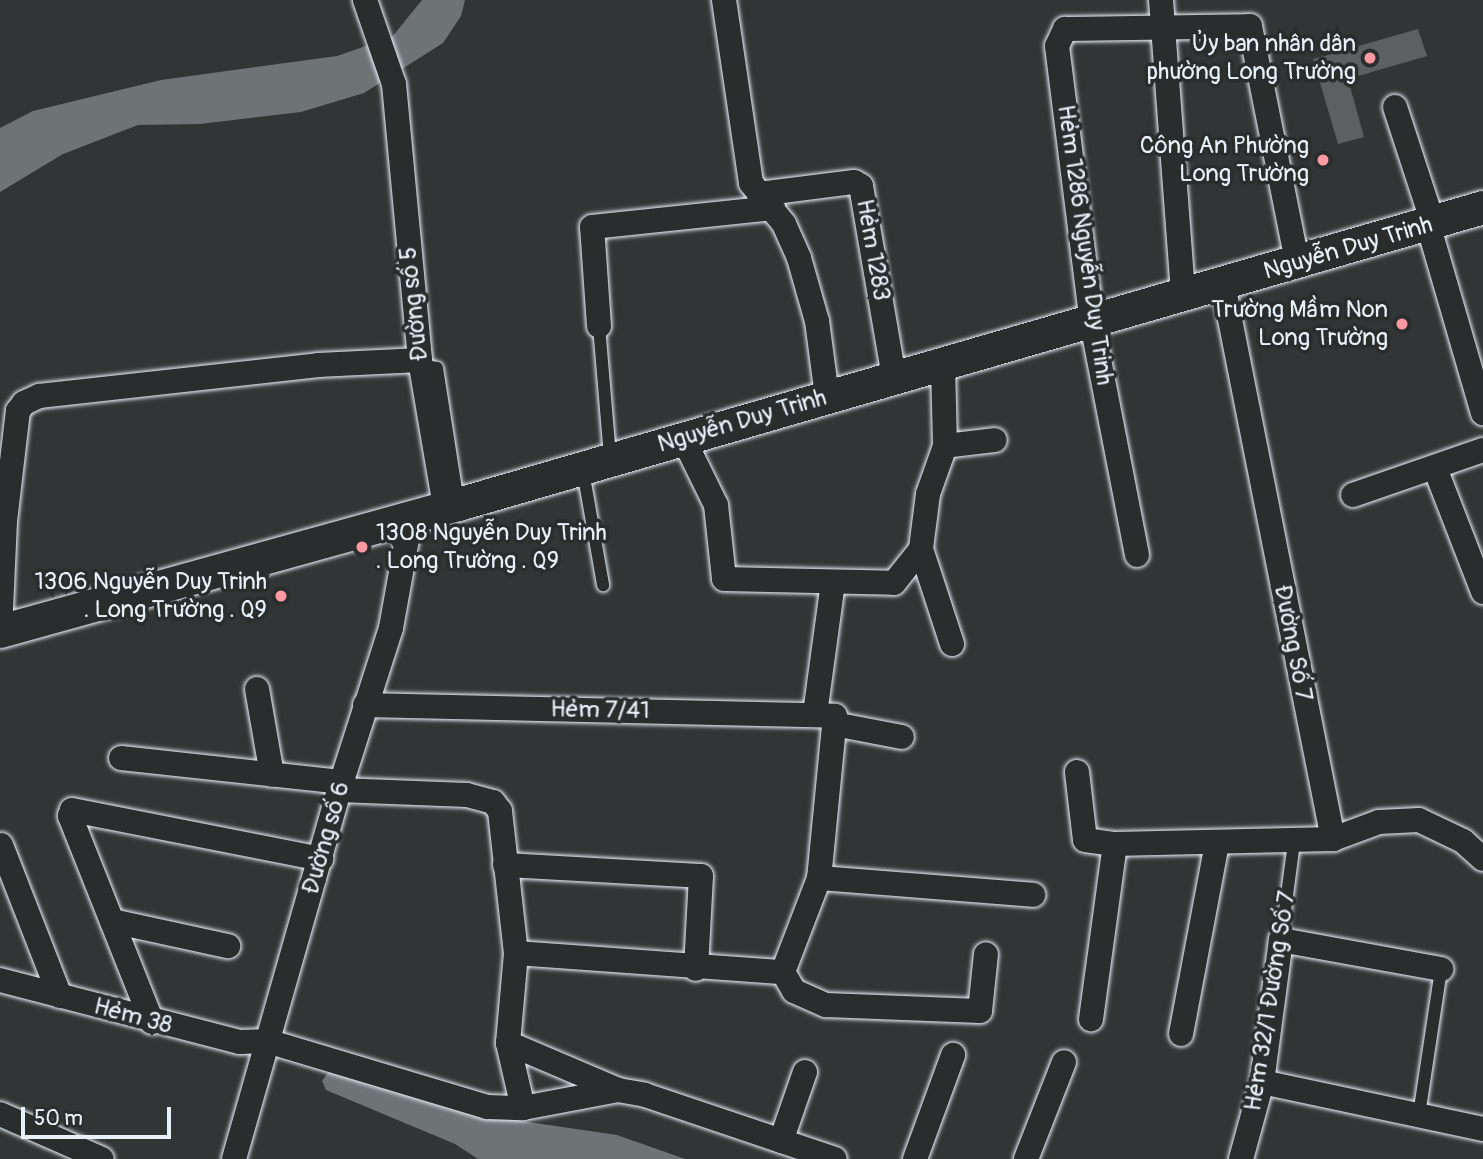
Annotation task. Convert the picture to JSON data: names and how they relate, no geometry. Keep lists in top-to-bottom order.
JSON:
{
  "streets": {
    "main road": ["Nguyễn Duy Trinh"],
    "street": [
      "Hẻm 1286 Nguyễn Duy Trinh",
      "Hẻm 1283",
      "Đường số 5",
      "Đường Số 7",
      "Hẻm 7/41",
      "Đường số 6",
      "Hẻm 32/1 Đường Số 7",
      "Hẻm 38"
    ]
  },
  "crossings": [
    ["Hẻm 1286 Nguyễn Duy Trinh", "Nguyễn Duy Trinh"],
    ["Nguyễn Duy Trinh", "Hẻm 1283"],
    ["Nguyễn Duy Trinh", "Đường số 5"],
    ["Nguyễn Duy Trinh", "Đường Số 7"],
    ["Nguyễn Duy Trinh", "Đường số 6"],
    ["Hẻm 7/41", "Đường số 6"],
    ["Đường số 6", "Hẻm 38"]
  ],
  "places": [
    "Ủy ban nhân dân phường Long Trường",
    "Công An Phường Long Trường",
    "Trường Mầm Non Long Trường",
    "1308 Nguyễn Duy Trinh . Long Trường . Q9",
    "1306 Nguyễn Duy Trinh . Long Trường . Q9"
  ],
  "scale_bar": "50 m"
}
